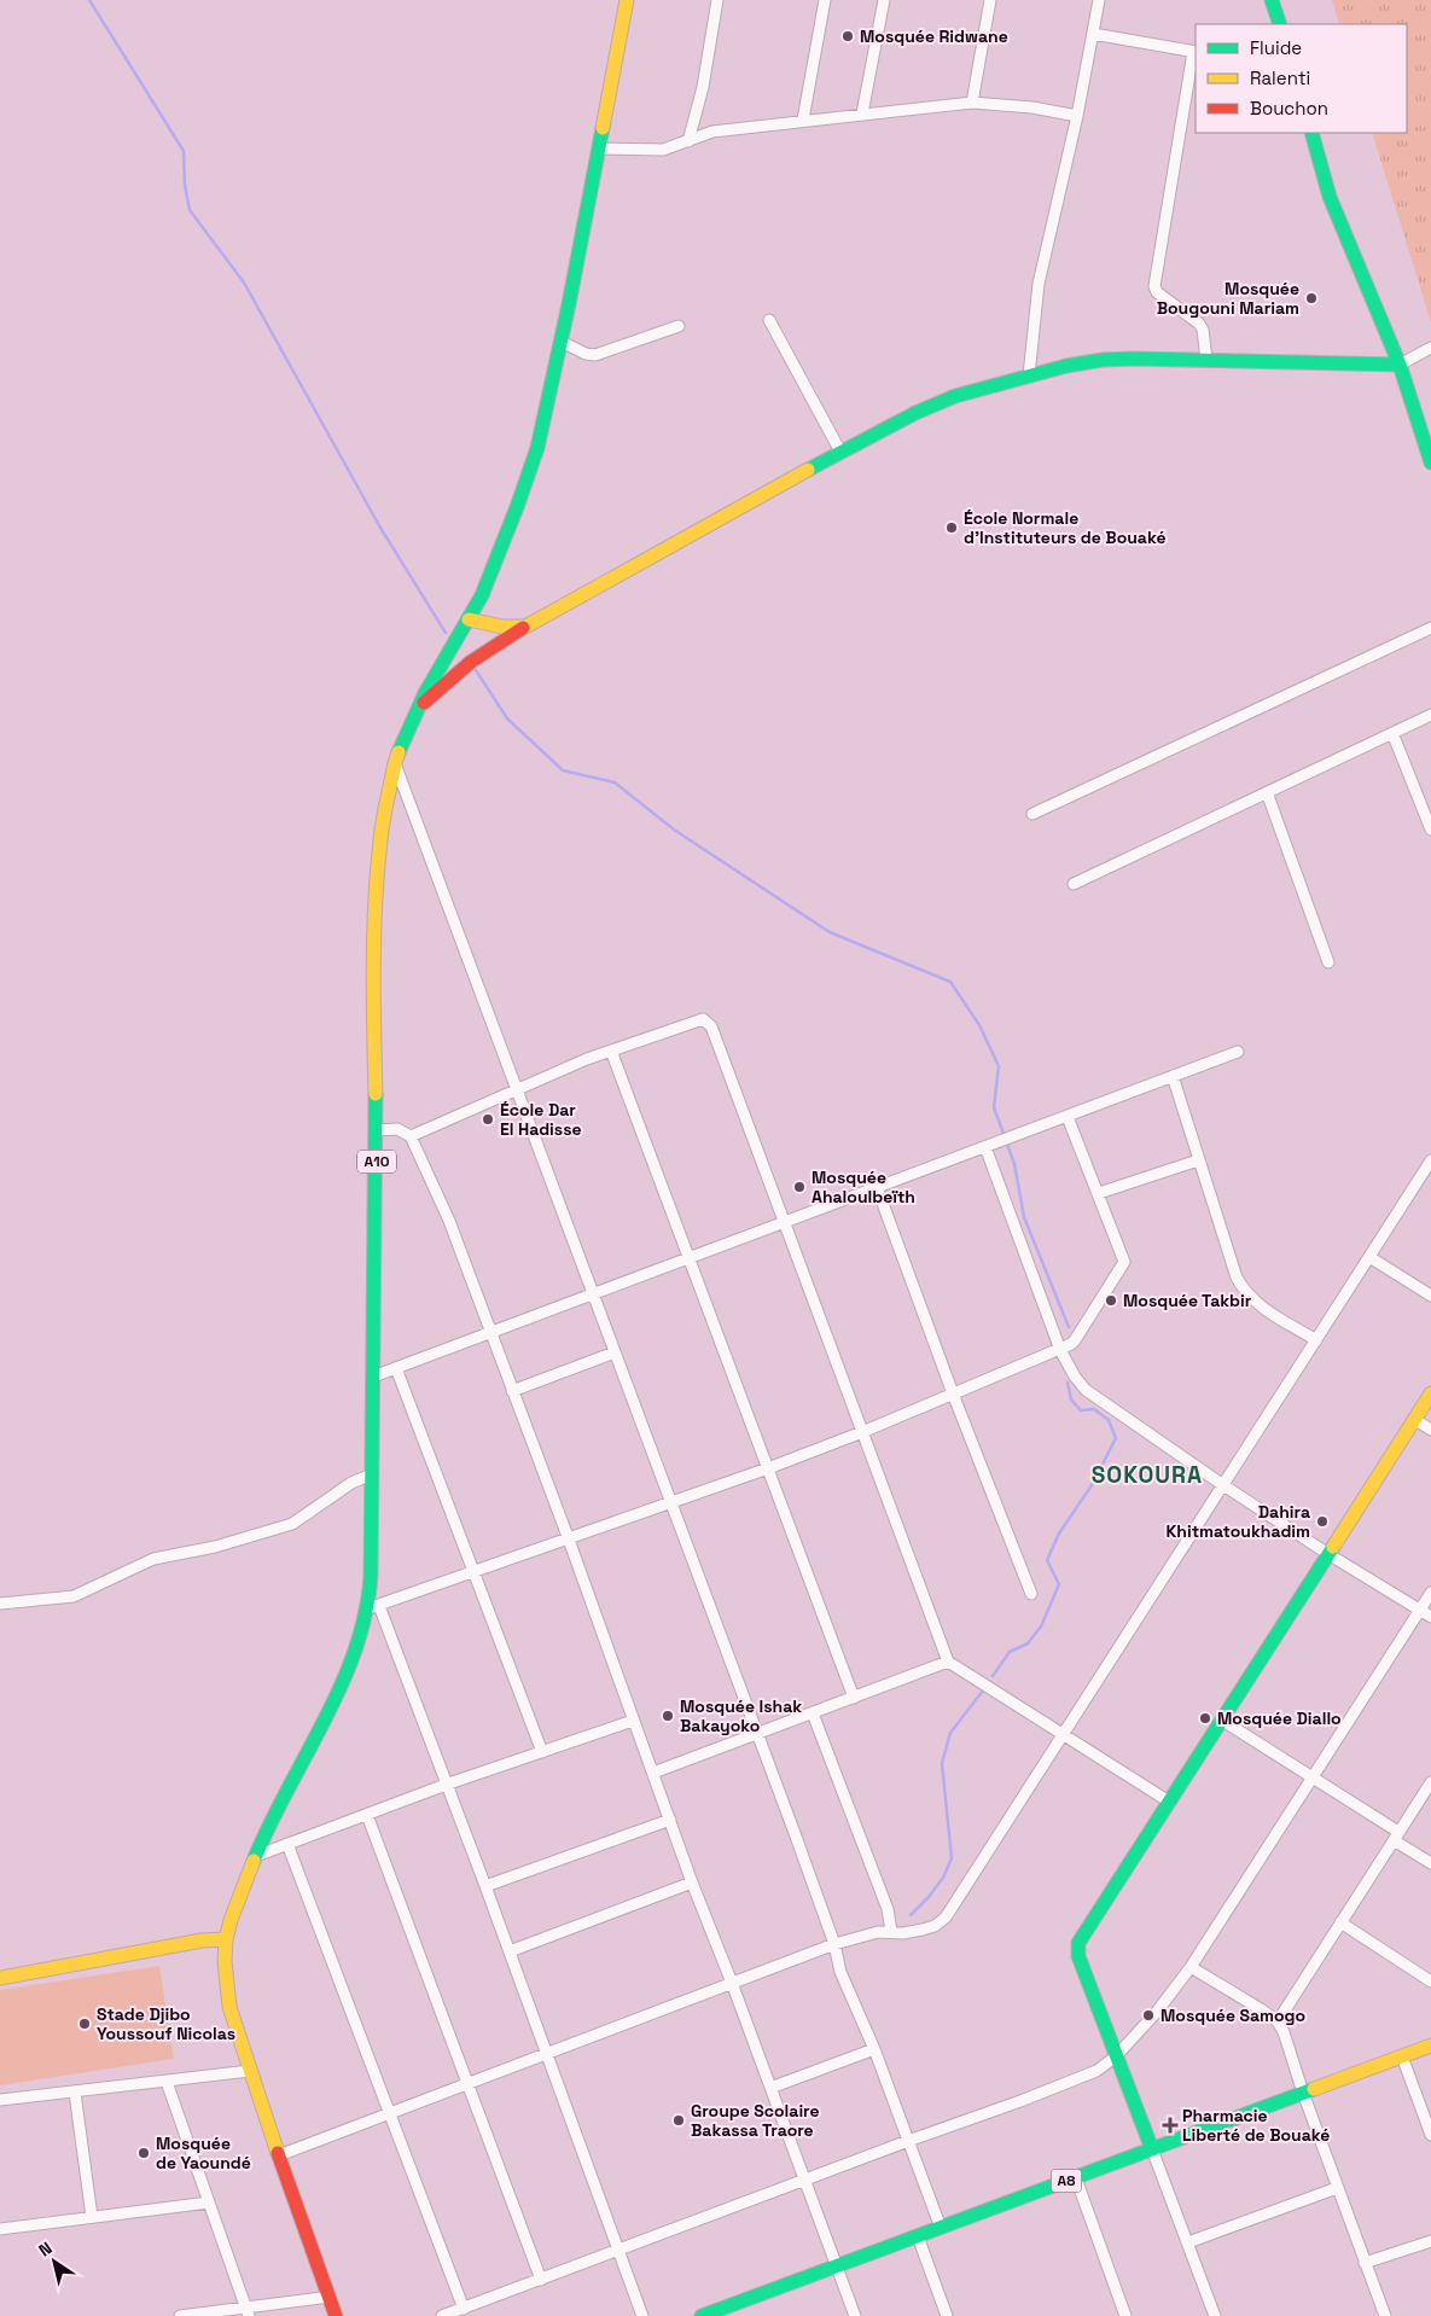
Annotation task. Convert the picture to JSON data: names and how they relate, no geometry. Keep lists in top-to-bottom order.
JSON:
{
  "streets": {
    "main road": ["A10", "A8"]
  },
  "districts": ["SOKOURA"],
  "places": {
    "other": [
      "Mosquée Ridwane",
      "Mosquée Bougouni Mariam",
      "École Normale d'Instituteurs de Bouaké",
      "École Dar El Hadisse",
      "Mosquée Ahaloulbeïth",
      "Mosquée Takbir",
      "Dahira Khitmatoukhadim",
      "Mosquée Ishak Bakayoko",
      "Mosquée Diallo",
      "Mosquée Samogo",
      "Stade Djibo Youssouf Nicolas",
      "Groupe Scolaire Bakassa Traore",
      "Mosquée de Yaoundé"
    ],
    "health": ["Pharmacie Liberté de Bouaké"]
  },
  "legend": ["Fluide", "Ralenti", "Bouchon"],
  "north": "top left"
}
